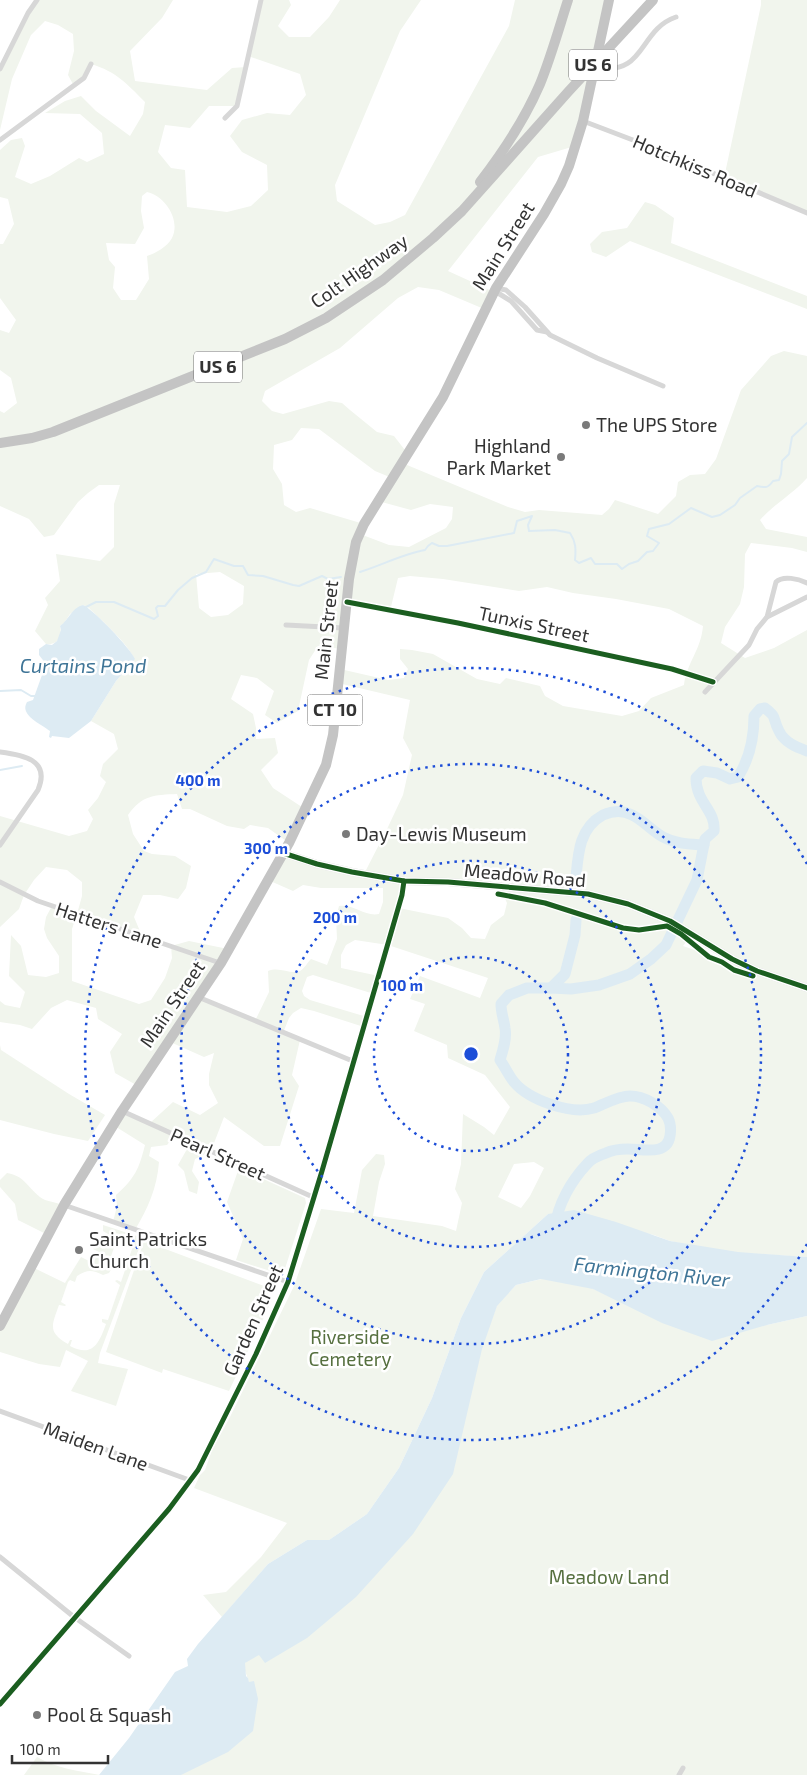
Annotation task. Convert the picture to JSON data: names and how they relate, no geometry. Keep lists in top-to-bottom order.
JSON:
{
  "streets": {
    "highway": [
      "US 6",
      "Main Street",
      "Colt Highway",
      "CT 10"
    ],
    "street": [
      "Hotchkiss Road",
      "Tunxis Street",
      "Meadow Road",
      "Hatters Lane",
      "Pearl Street",
      "Garden Street",
      "Maiden Lane"
    ]
  },
  "crossings": [
    ["Hotchkiss Road", "Main Street"],
    ["Main Street", "Tunxis Street"],
    ["Main Street", "Meadow Road"],
    ["Main Street", "Hatters Lane"],
    ["Main Street", "Pearl Street"],
    ["Meadow Road", "Garden Street"],
    ["Pearl Street", "Garden Street"],
    ["Garden Street", "Maiden Lane"]
  ],
  "water": ["Curtains Pond", "Farmington River"],
  "parks": ["Riverside Cemetery", "Meadow Land"],
  "places": [
    "The UPS Store",
    "Highland Park Market",
    "Day-Lewis Museum",
    "Saint Patricks Church",
    "Pool & Squash"
  ],
  "scale_bar": "100 m",
  "rings": [
    "400 m",
    "300 m",
    "200 m",
    "100 m"
  ]
}
